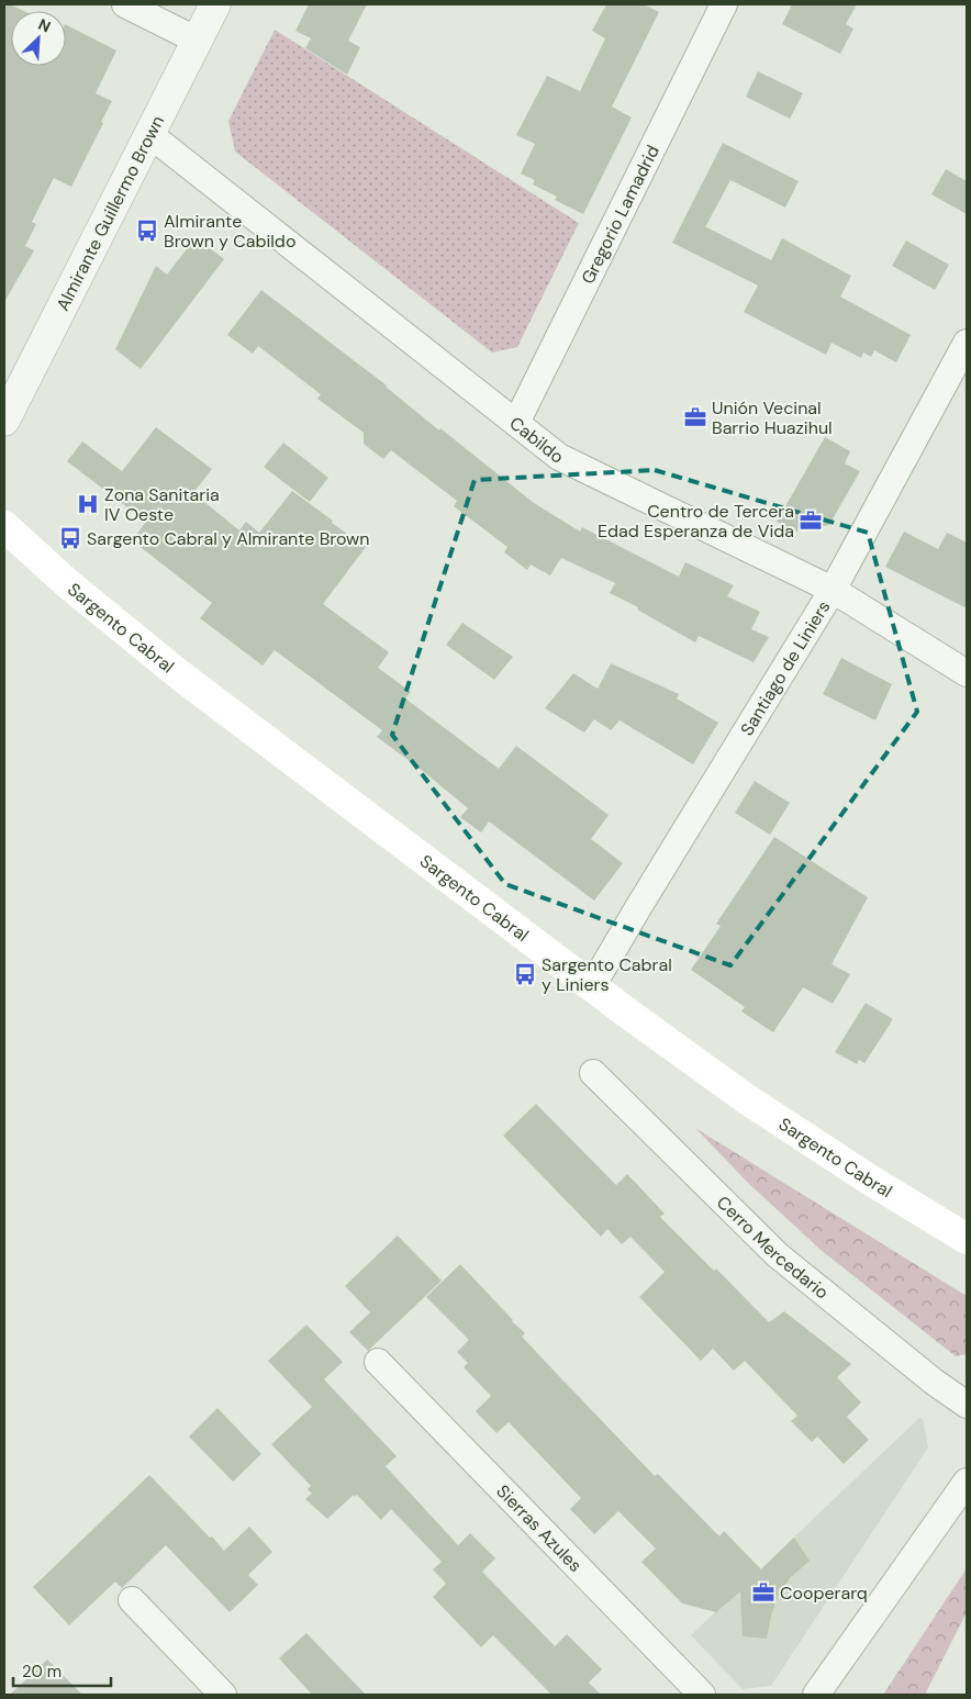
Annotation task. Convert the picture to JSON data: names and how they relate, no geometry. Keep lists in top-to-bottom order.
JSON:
{
  "streets": {
    "main road": ["Sargento Cabral"],
    "street": [
      "Almirante Guillermo Brown",
      "Gregorio Lamadrid",
      "Cabildo",
      "Santiago de Liniers",
      "Cerro Mercedario",
      "Sierras Azules"
    ]
  },
  "crossings": [
    ["Almirante Guillermo Brown", "Cabildo"],
    ["Gregorio Lamadrid", "Cabildo"],
    ["Cabildo", "Santiago de Liniers"],
    ["Sargento Cabral", "Santiago de Liniers"]
  ],
  "places": {
    "bus stop": ["Almirante Brown y Cabildo", "Sargento Cabral y Almirante Brown", "Sargento Cabral y Liniers"],
    "office": ["Unión Vecinal Barrio Huazihul", "Centro de Tercera Edad Esperanza de Vida", "Cooperarq"],
    "hospital": ["Zona Sanitaria IV Oeste"]
  },
  "scale_bar": "20 m",
  "north": "top right"
}
